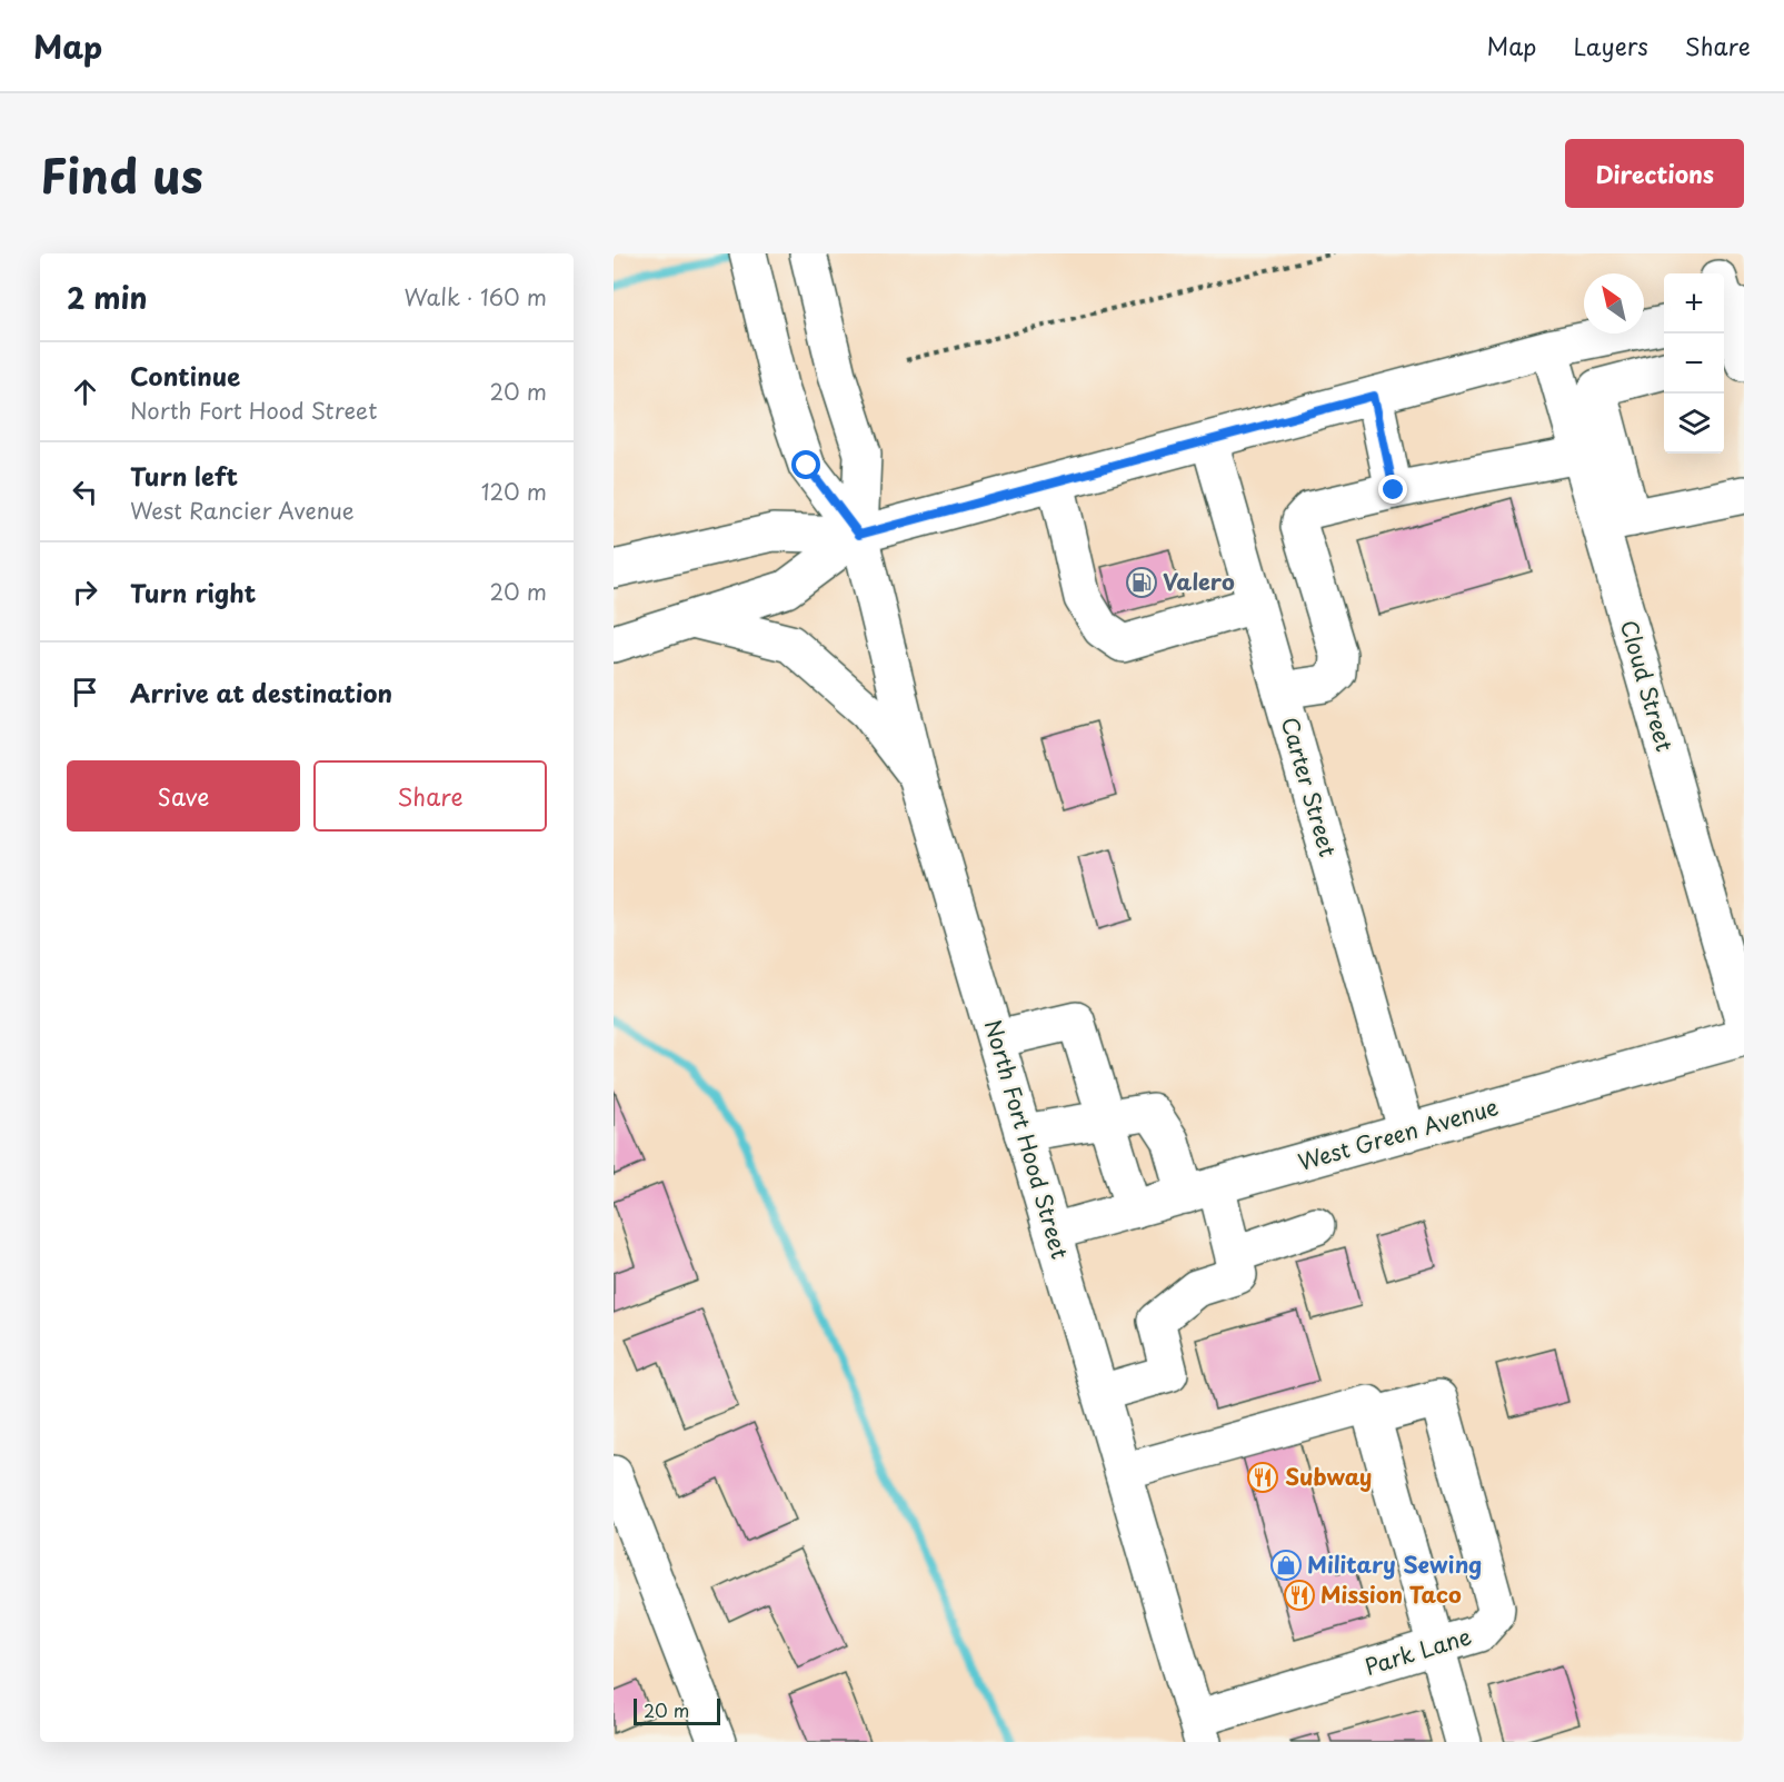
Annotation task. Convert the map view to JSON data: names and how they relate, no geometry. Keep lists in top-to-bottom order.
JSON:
{
  "streets": {
    "street": [
      "Cloud Street",
      "Carter Street",
      "West Green Avenue",
      "North Fort Hood Street",
      "Park Lane"
    ]
  },
  "crossings": [
    ["Carter Street", "West Green Avenue"],
    ["West Green Avenue", "North Fort Hood Street"],
    ["North Fort Hood Street", "Park Lane"]
  ],
  "places": {
    "fuel station": ["Valero"],
    "restaurant": ["Subway", "Mission Taco"],
    "shop": ["Military Sewing"]
  },
  "scale_bar": "20 m",
  "north": "top left",
  "page": {
    "header": "Map",
    "nav": ["Map", "Layers", "Share"],
    "title": "Find us",
    "buttons": [
      "Directions",
      ["Save", "Share"]
    ],
    "heading": ["2 min", "Walk · 160 m"],
    "map_buttons": ["+", "−"],
    "list": [
      ["Continue", "North Fort Hood Street", "20 m"],
      ["Turn left", "West Rancier Avenue", "120 m"],
      ["Turn right", "20 m"],
      "Arrive at destination"
    ],
    "scale": "20 m"
  }
}
